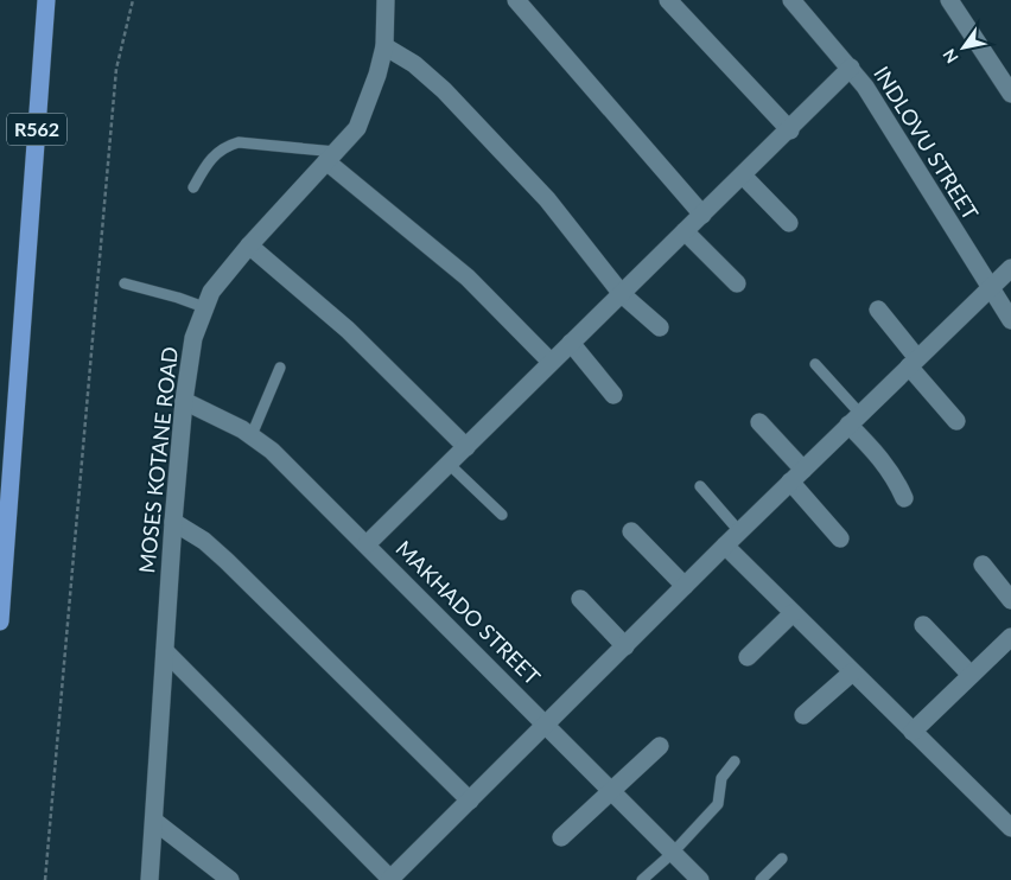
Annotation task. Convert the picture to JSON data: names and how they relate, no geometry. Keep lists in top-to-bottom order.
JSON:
{
  "streets": {
    "main road": ["R562"],
    "street": ["INDLOVU STREET", "MOSES KOTANE ROAD", "MAKHADO STREET"]
  },
  "crossings": [
    ["MOSES KOTANE ROAD", "MAKHADO STREET"]
  ],
  "north": "bottom left"
}
